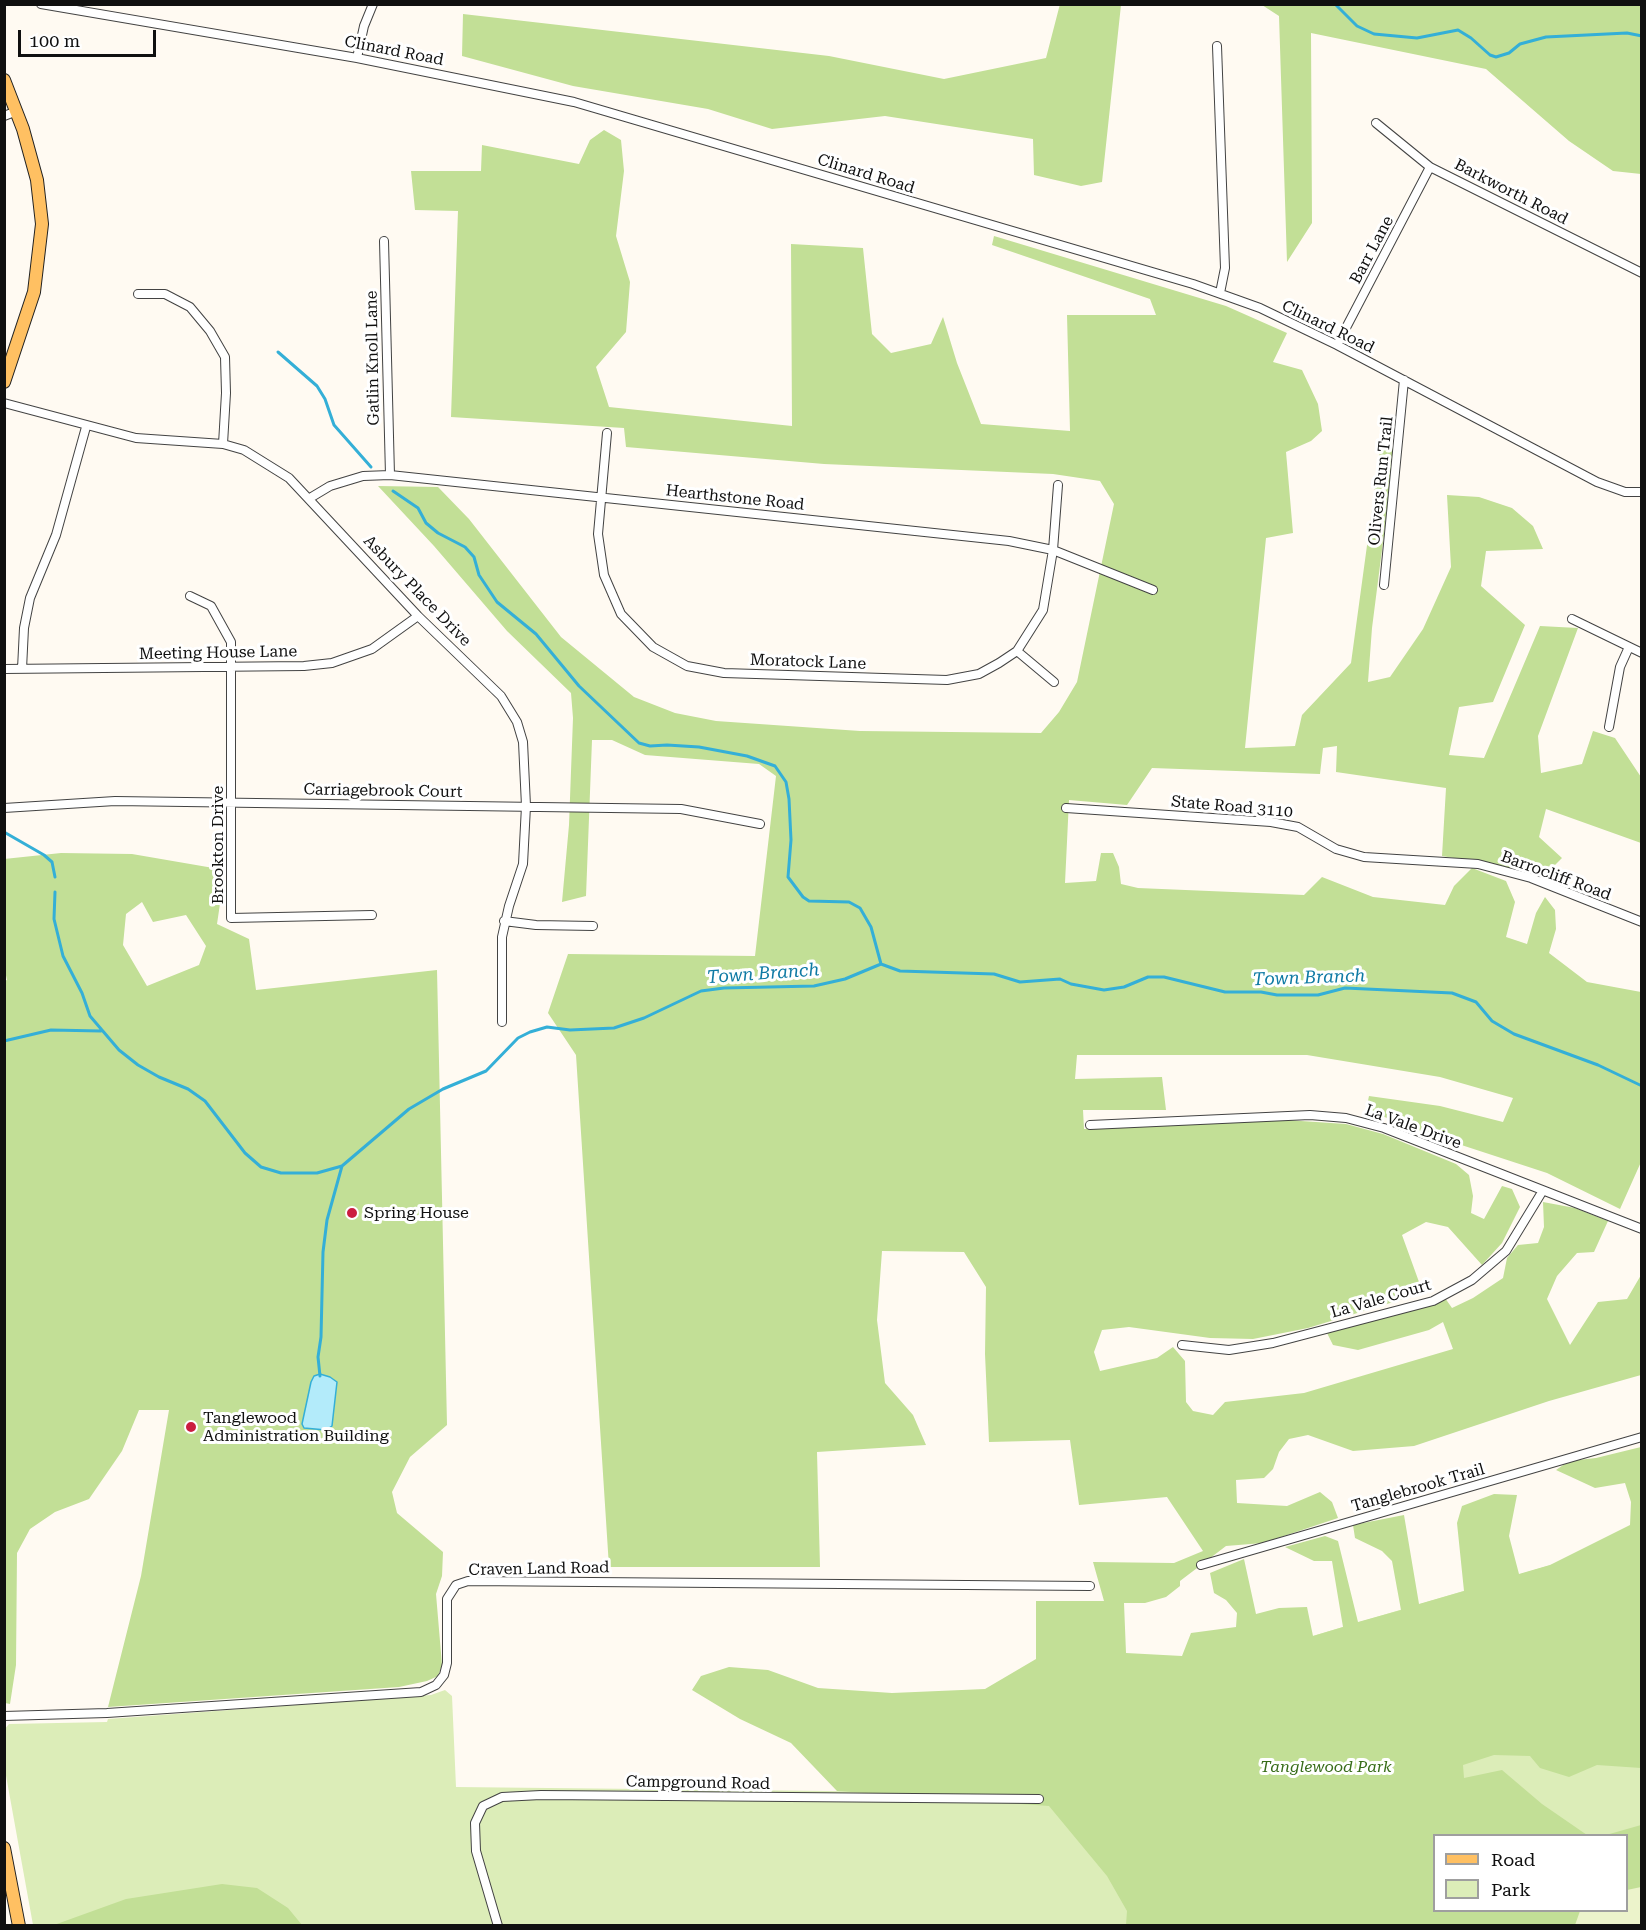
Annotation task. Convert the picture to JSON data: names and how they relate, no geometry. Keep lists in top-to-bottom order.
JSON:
{
  "streets": {
    "street": [
      "Clinard Road",
      "Barkworth Road",
      "Barr Lane",
      "Gatlin Knoll Lane",
      "Olivers Run Trail",
      "Hearthstone Road",
      "Asbury Place Drive",
      "Meeting House Lane",
      "Moratock Lane",
      "Carriagebrook Court",
      "State Road 3110",
      "Brookton Drive",
      "Barrocliff Road",
      "La Vale Drive",
      "La Vale Court",
      "Tanglebrook Trail",
      "Craven Land Road",
      "Campground Road"
    ]
  },
  "crossings": [
    ["Clinard Road", "Barr Lane"],
    ["Clinard Road", "Olivers Run Trail"],
    ["Barkworth Road", "Barr Lane"],
    ["Gatlin Knoll Lane", "Hearthstone Road"],
    ["Hearthstone Road", "Asbury Place Drive"],
    ["Hearthstone Road", "Moratock Lane"],
    ["Asbury Place Drive", "Meeting House Lane"],
    ["Asbury Place Drive", "Carriagebrook Court"],
    ["Meeting House Lane", "Brookton Drive"],
    ["Carriagebrook Court", "Brookton Drive"],
    ["State Road 3110", "Barrocliff Road"],
    ["La Vale Drive", "La Vale Court"]
  ],
  "water": ["Town Branch"],
  "parks": ["Tanglewood Park"],
  "places": ["Spring House", "Tanglewood Administration Building"],
  "legend": ["Road", "Park"],
  "scale_bar": "100 m"
}
